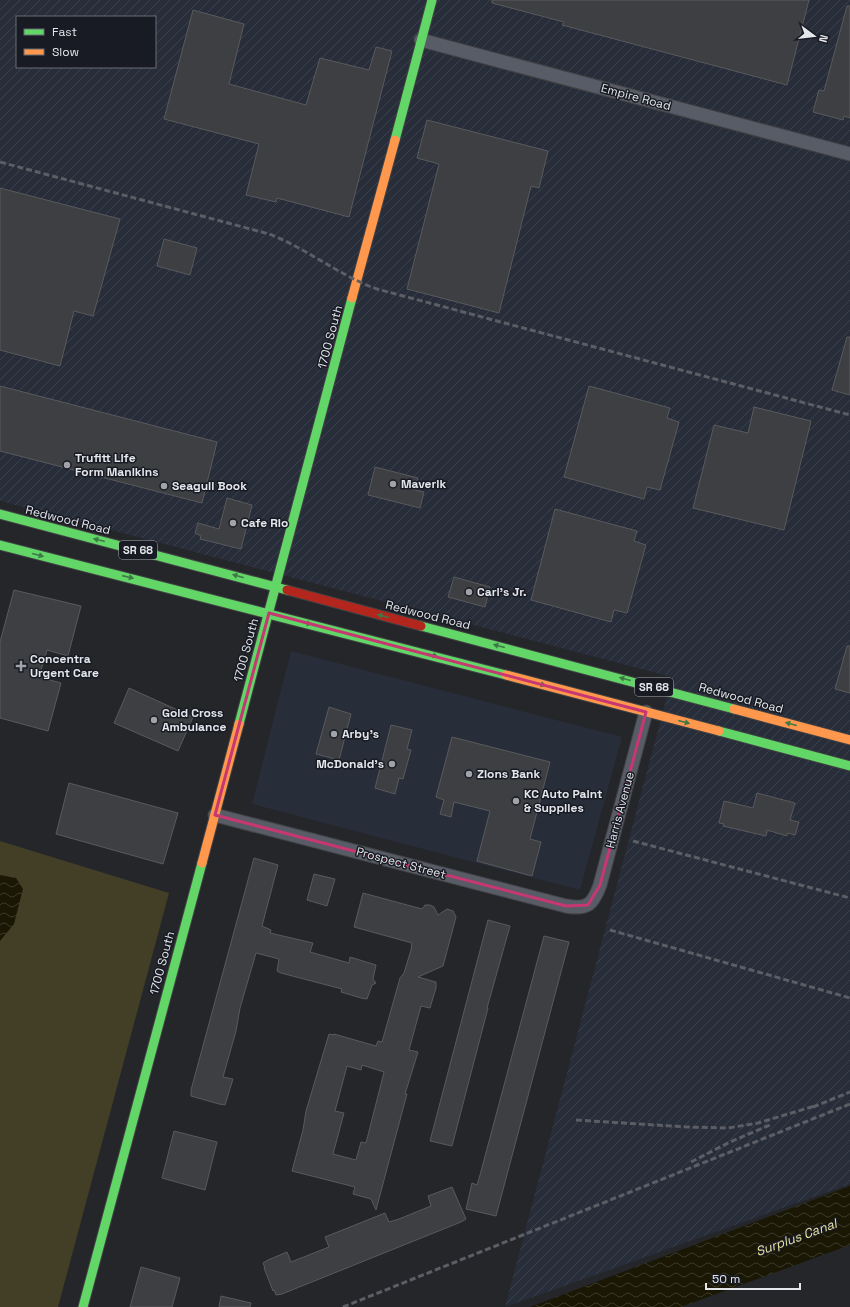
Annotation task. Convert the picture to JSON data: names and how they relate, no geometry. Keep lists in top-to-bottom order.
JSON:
{
  "streets": {
    "main road": ["1700 South", "Redwood Road", "SR 68"],
    "street": ["Empire Road", "Harris Avenue", "Prospect Street"]
  },
  "crossings": [
    ["Empire Road", "1700 South"],
    ["1700 South", "Redwood Road"],
    ["1700 South", "SR 68"],
    ["1700 South", "Prospect Street"],
    ["SR 68", "Harris Avenue"],
    ["Harris Avenue", "Prospect Street"]
  ],
  "water": ["Surplus Canal"],
  "places": {
    "other": [
      "Trufitt Life Form Manikins",
      "Maverik",
      "Seagull Book",
      "Cafe Rio",
      "Carl's Jr.",
      "Gold Cross Ambulance",
      "Arby's",
      "McDonald's",
      "Zions Bank",
      "KC Auto Paint & Supplies"
    ],
    "health": ["Concentra Urgent Care"]
  },
  "legend": ["Fast", "Slow"],
  "scale_bar": "50 m",
  "north": "right"
}
